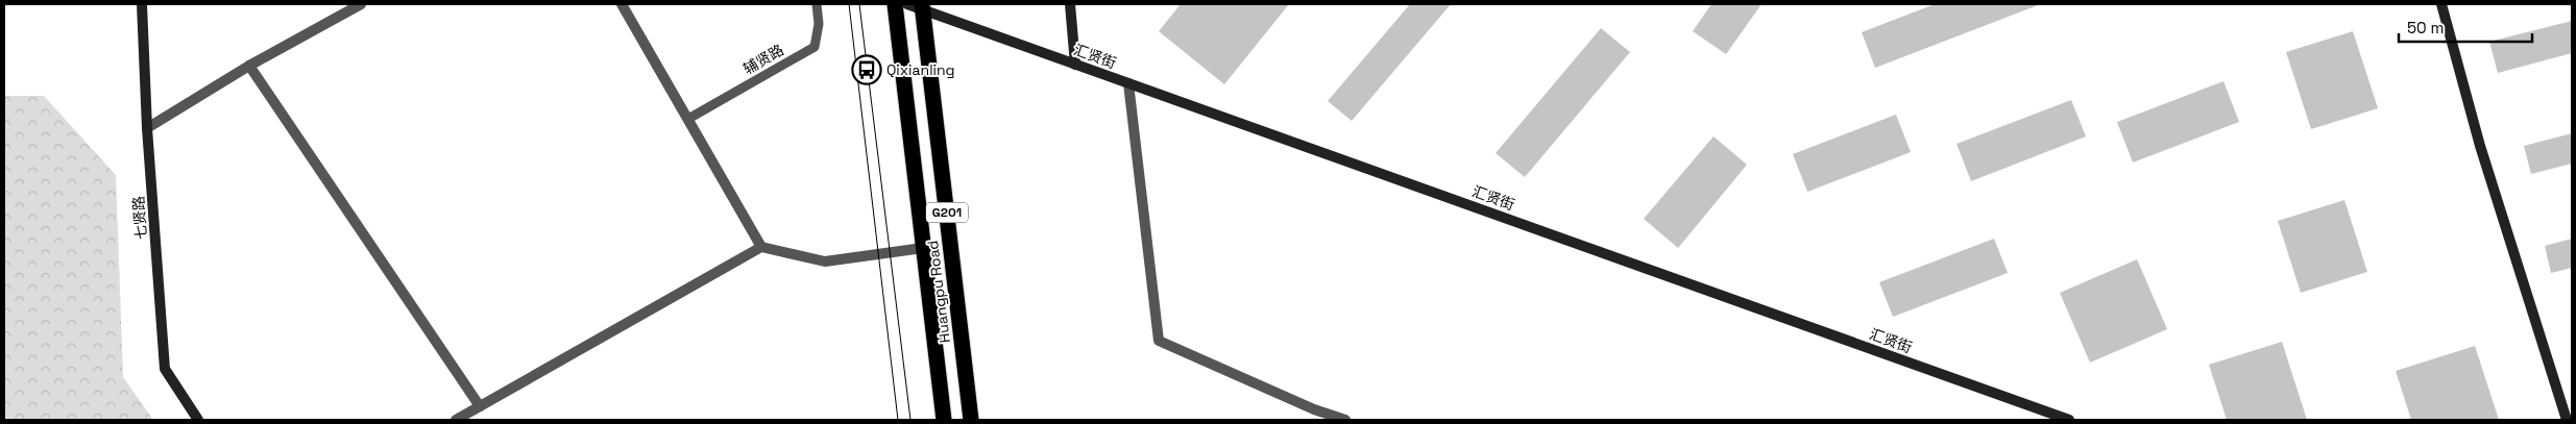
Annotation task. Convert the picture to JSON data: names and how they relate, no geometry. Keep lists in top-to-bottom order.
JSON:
{
  "streets": {
    "highway": ["G201", "Huangpu Road"],
    "street": ["汇贤街", "七贤路"],
    "lane": ["辅贤路"]
  },
  "crossings": [
    ["汇贤街", "Huangpu Road"]
  ],
  "places": {
    "bus stop": ["Qixianling"]
  },
  "scale_bar": "50 m"
}
